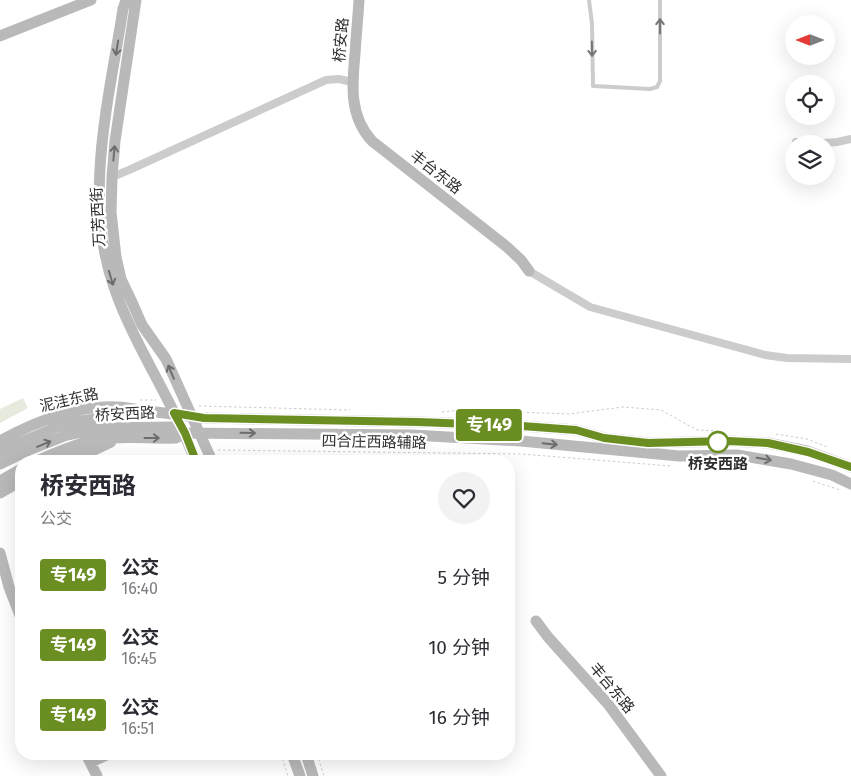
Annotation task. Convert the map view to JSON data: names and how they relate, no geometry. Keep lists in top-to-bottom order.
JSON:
{
  "streets": {
    "main road": [
      "桥安路",
      "丰台东路",
      "万芳西街",
      "泥洼东路",
      "桥安西路"
    ],
    "path": ["四合庄西路辅路"]
  },
  "crossings": [
    ["桥安路", "丰台东路"],
    ["万芳西街", "桥安西路"],
    ["泥洼东路", "桥安西路"]
  ],
  "places": ["桥安西路"],
  "lines": ["bus line 专149"],
  "north": "left",
  "page": {
    "on_map": "专149",
    "heading": ["桥安西路", "公交"],
    "list": [
      {
        "mark": "专149",
        "name": "公交",
        "note": "16:40",
        "value": "5 分钟"
      },
      {
        "mark": "专149",
        "name": "公交",
        "note": "16:45",
        "value": "10 分钟"
      },
      {
        "mark": "专149",
        "name": "公交",
        "note": "16:51",
        "value": "16 分钟"
      }
    ]
  }
}
